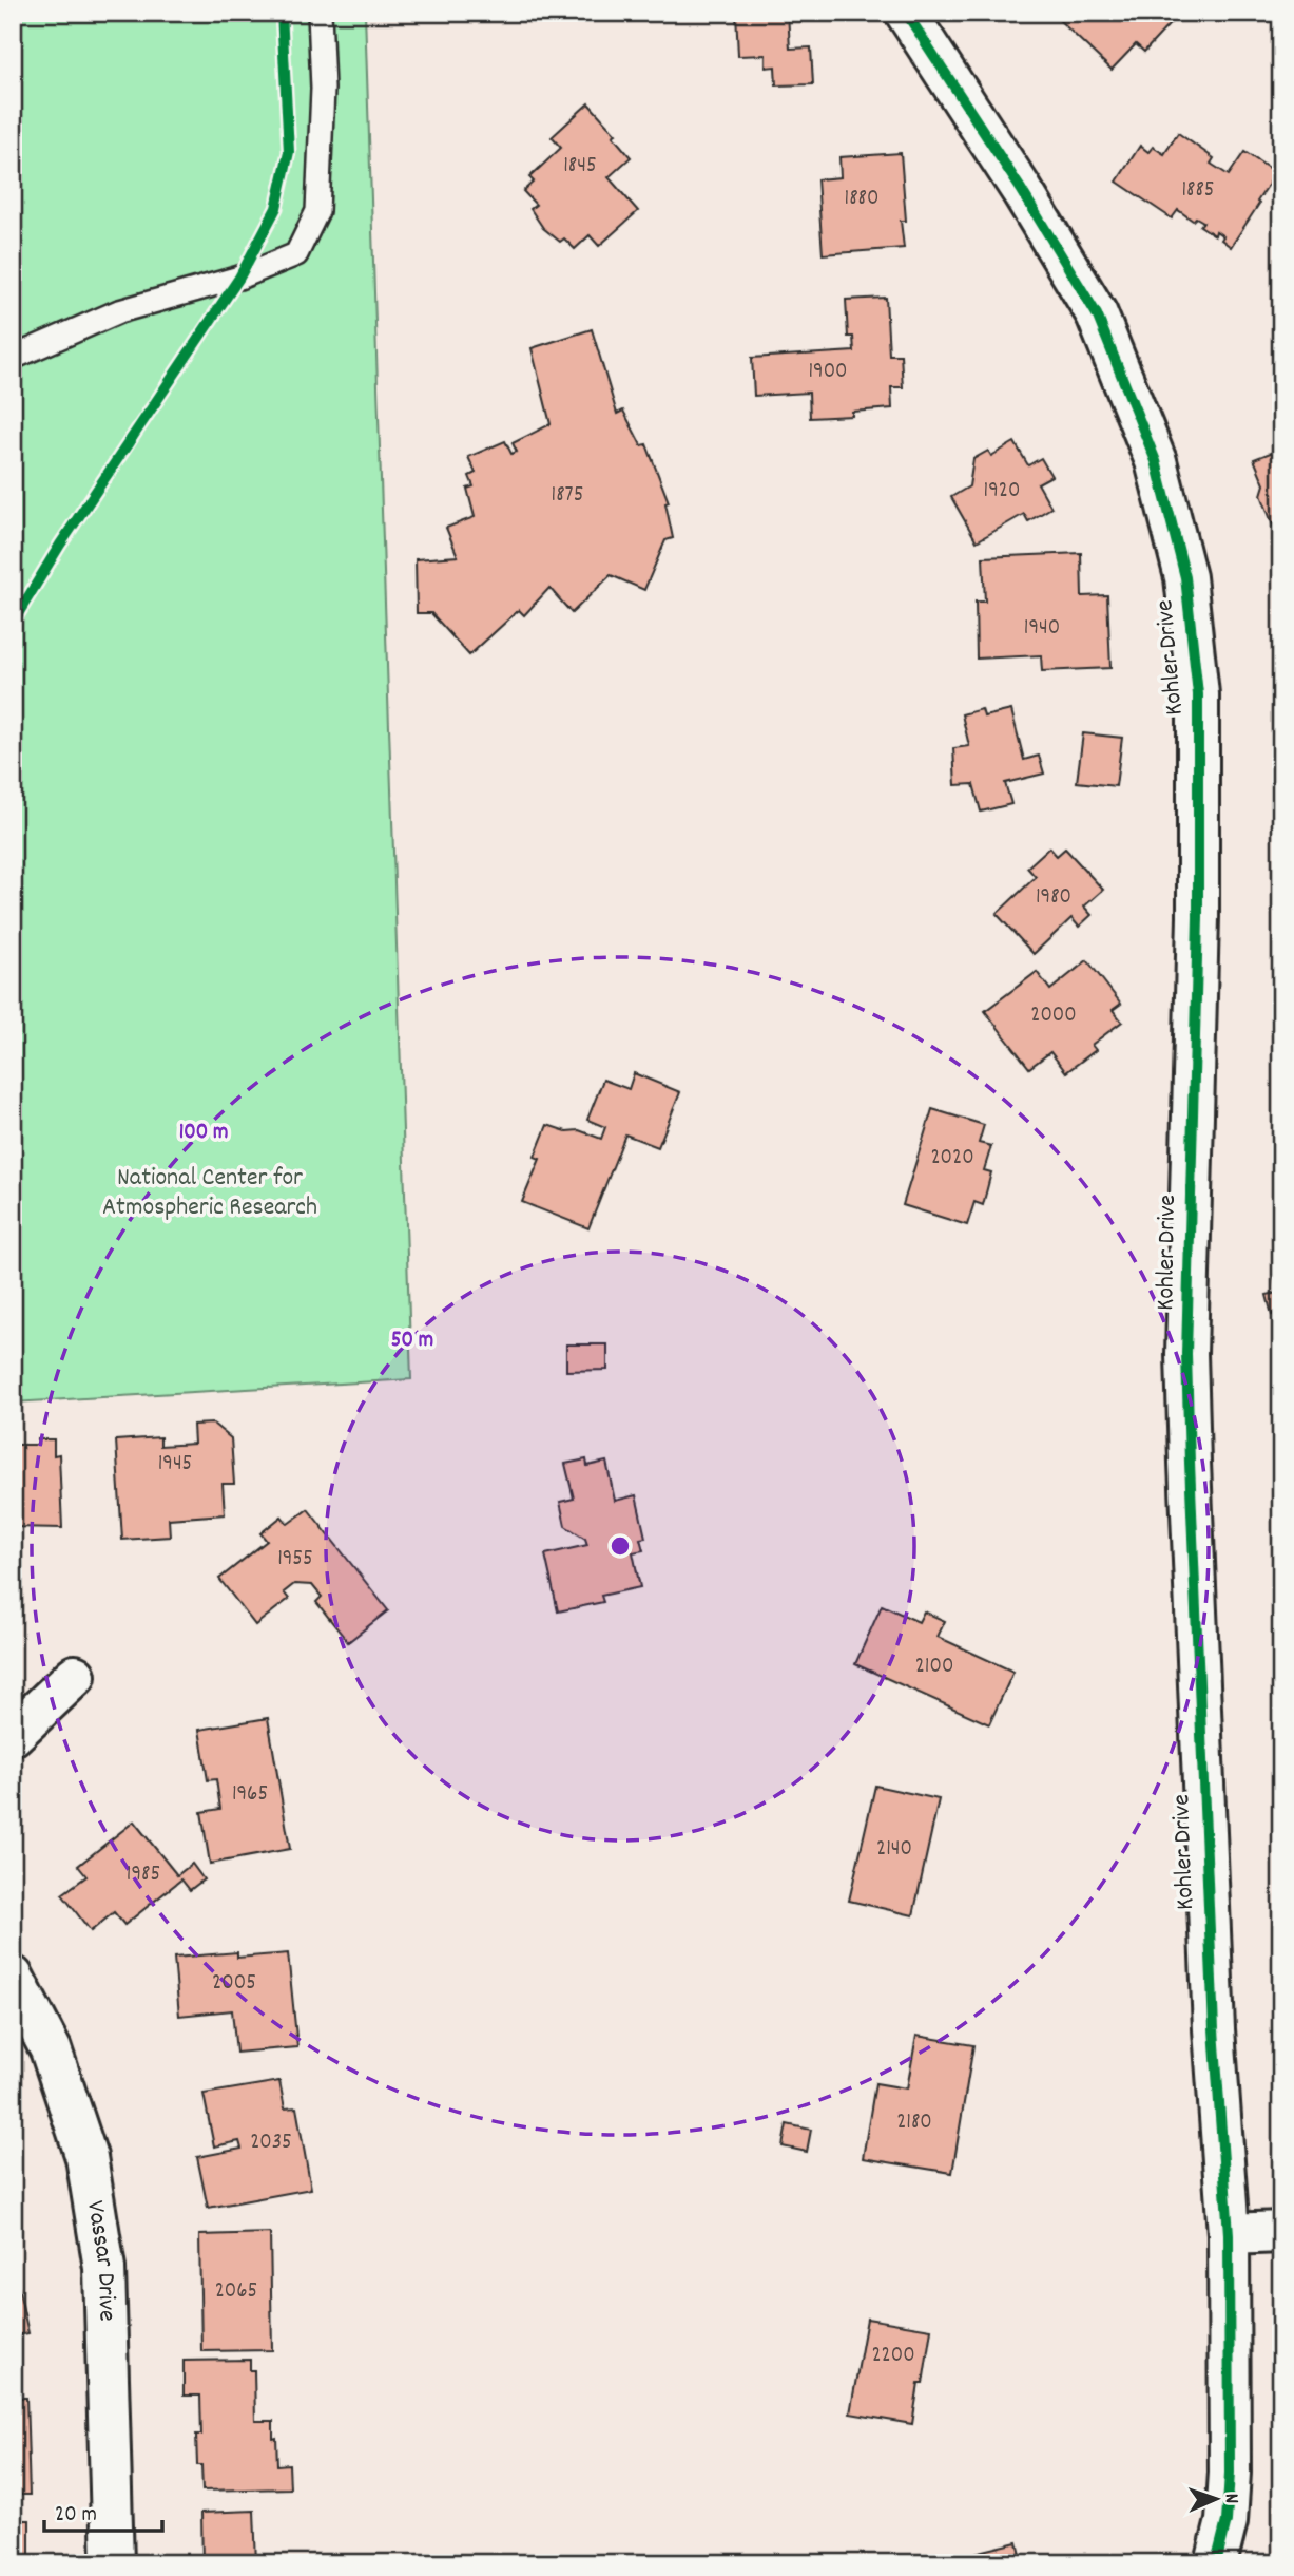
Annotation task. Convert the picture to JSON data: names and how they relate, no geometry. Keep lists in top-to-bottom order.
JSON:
{
  "streets": {
    "street": ["Kohler Drive", "Vassar Drive"]
  },
  "parks": ["National Center for Atmospheric Research"],
  "house_numbers": [
    "1845",
    "1885",
    "1880",
    "1900",
    "1920",
    "1875",
    "1940",
    "1980",
    "2000",
    "2020",
    "1945",
    "1955",
    "2100",
    "1965",
    "2140",
    "1985",
    "2005",
    "2180",
    "2035",
    "2065",
    "2200"
  ],
  "scale_bar": "20 m",
  "north": "right",
  "rings": ["100 m", "50 m"]
}
